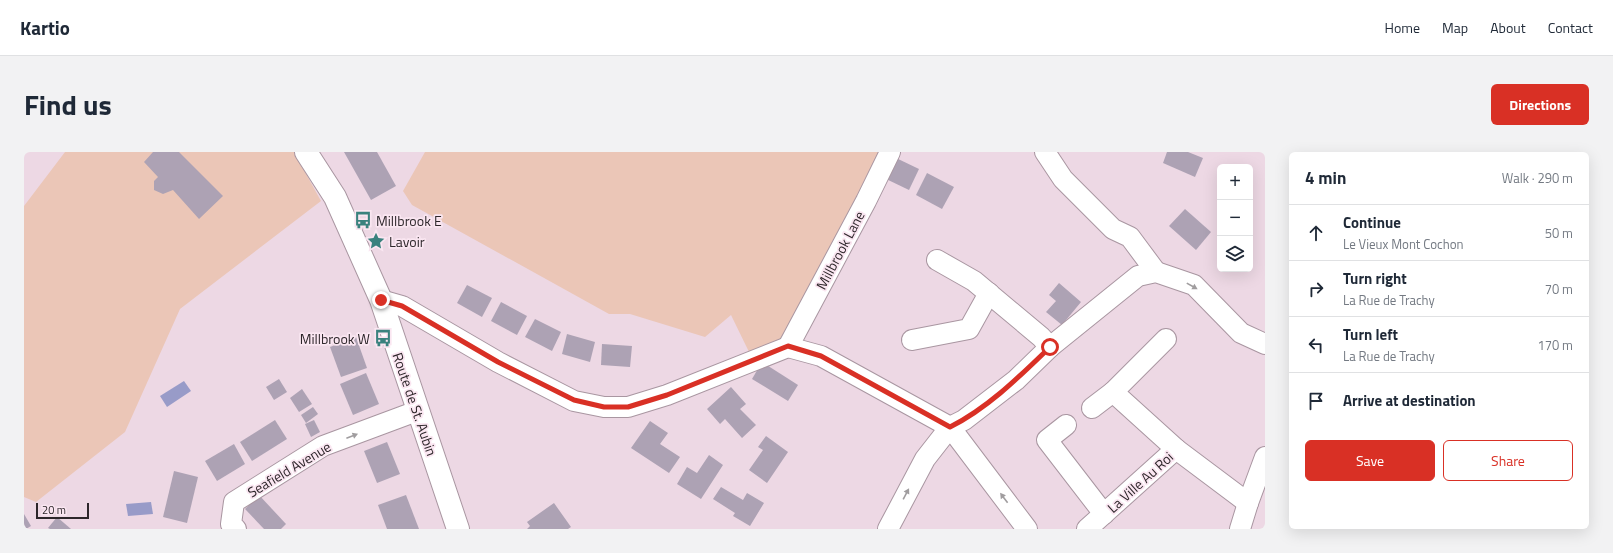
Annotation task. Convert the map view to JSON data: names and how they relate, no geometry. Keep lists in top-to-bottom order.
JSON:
{
  "streets": {
    "main road": ["Route de St. Aubin"],
    "street": ["Millbrook Lane", "Seafield Avenue", "La Ville Au Roi"]
  },
  "crossings": [
    ["Route de St. Aubin", "Seafield Avenue"]
  ],
  "one_way": ["Seafield Avenue"],
  "places": {
    "bus stop": ["Millbrook E", "Millbrook W"],
    "place": ["Lavoir"]
  },
  "scale_bar": "20 m",
  "page": {
    "header": "Kartio",
    "nav": [
      "Home",
      "Map",
      "About",
      "Contact"
    ],
    "title": "Find us",
    "buttons": [
      "Directions",
      ["Save", "Share"]
    ],
    "heading": ["4 min", "Walk · 290 m"],
    "map_buttons": ["+", "−"],
    "list": [
      ["Continue", "Le Vieux Mont Cochon", "50 m"],
      ["Turn right", "La Rue de Trachy", "70 m"],
      ["Turn left", "La Rue de Trachy", "170 m"],
      "Arrive at destination"
    ],
    "scale": "20 m"
  }
}
